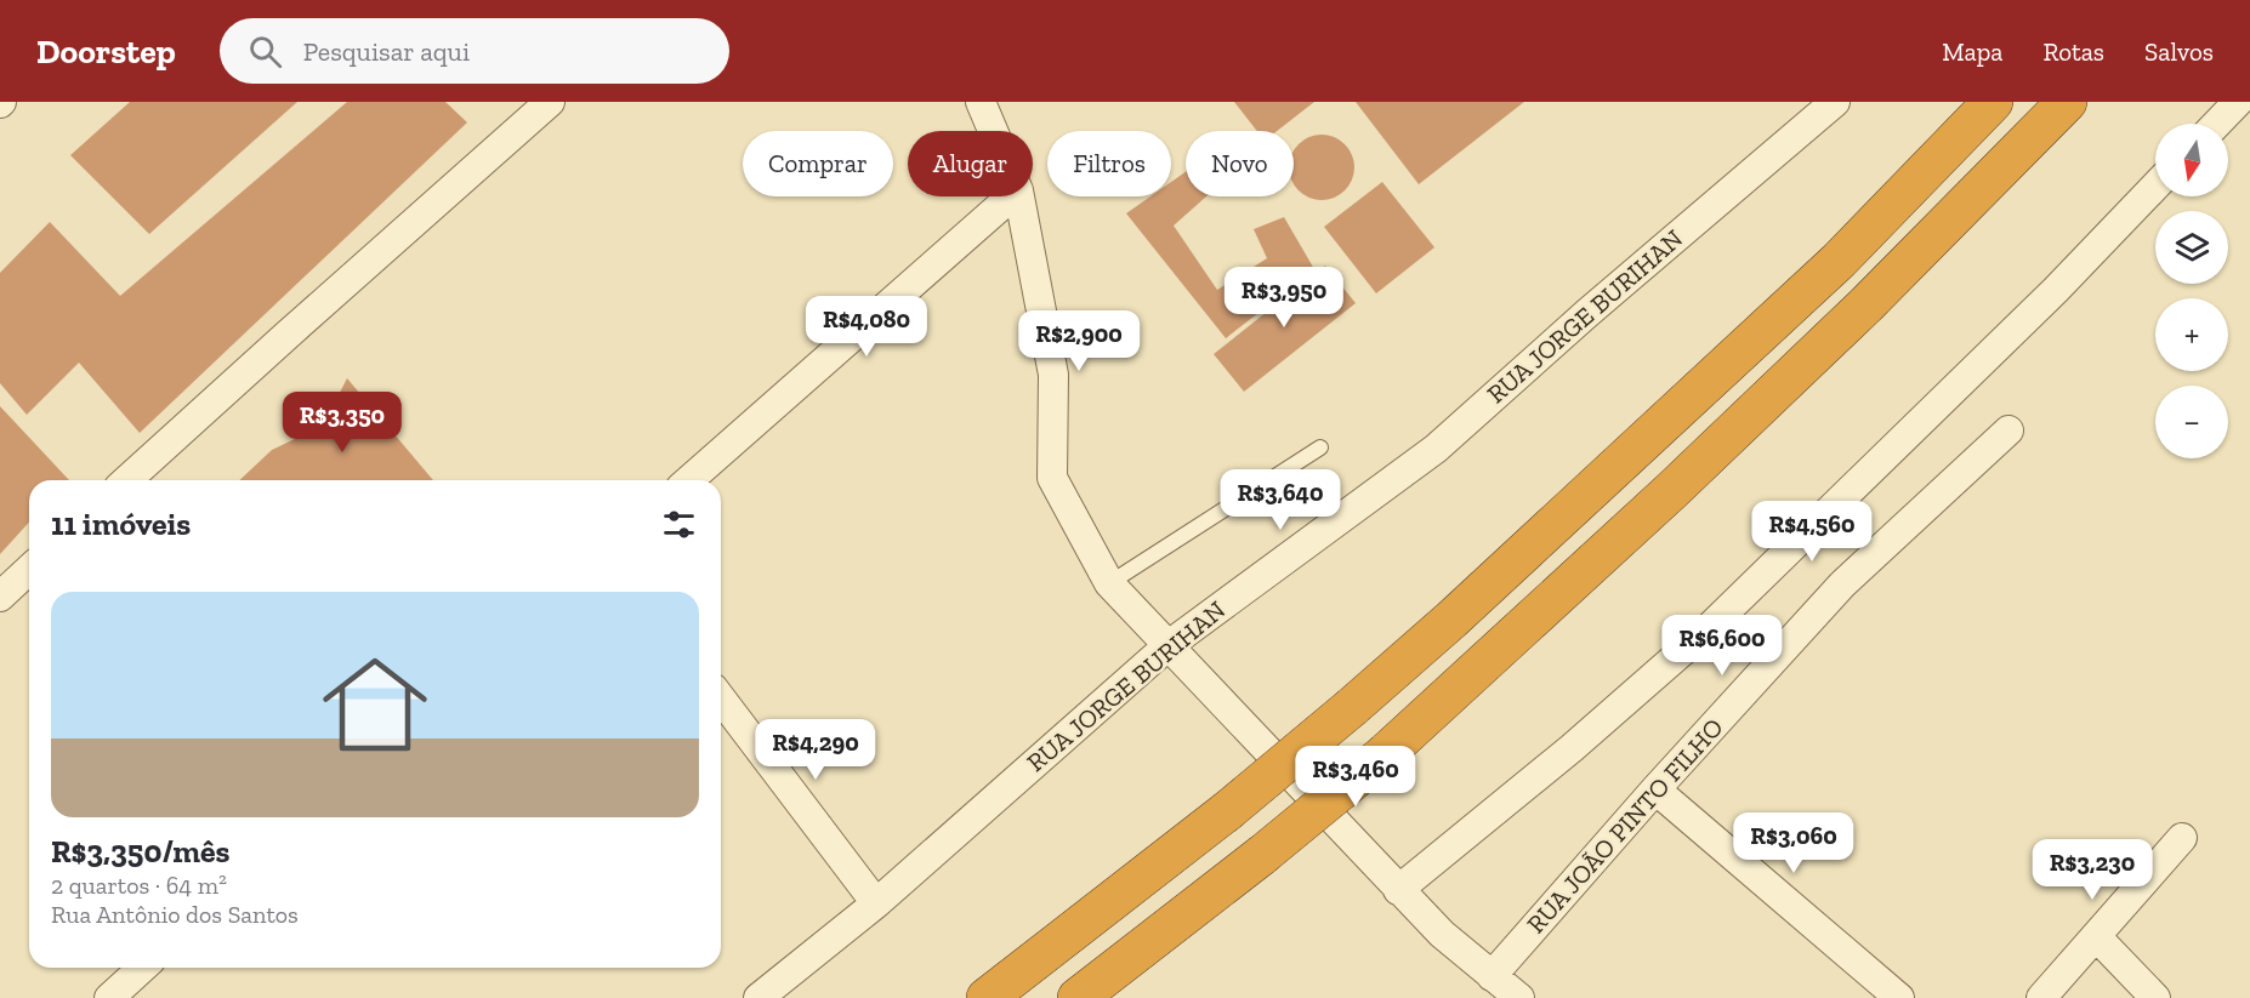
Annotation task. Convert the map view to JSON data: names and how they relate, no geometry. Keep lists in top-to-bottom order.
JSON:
{
  "streets": {
    "street": ["RUA JORGE BURIHAN", "RUA JOÃO PINTO FILHO"]
  },
  "north": "bottom",
  "page": {
    "header": "Doorstep",
    "search": "Pesquisar aqui",
    "nav": ["Mapa", "Rotas", "Salvos"],
    "map_buttons": ["+", "−"],
    "chip": [
      "Comprar",
      "Alugar",
      "Filtros",
      "Novo"
    ],
    "price": [
      "R$3,950",
      "R$4,080",
      "R$2,900",
      "R$3,350",
      "R$3,640",
      "R$4,560",
      "R$6,600",
      "R$4,290",
      "R$3,460",
      "R$3,060",
      "R$3,230"
    ],
    "heading": "11 imóveis",
    "list": [
      {
        "name": "R$3,350/mês",
        "note": "2 quartos · 64 m² · Rua Antônio dos Santos"
      }
    ]
  }
}
